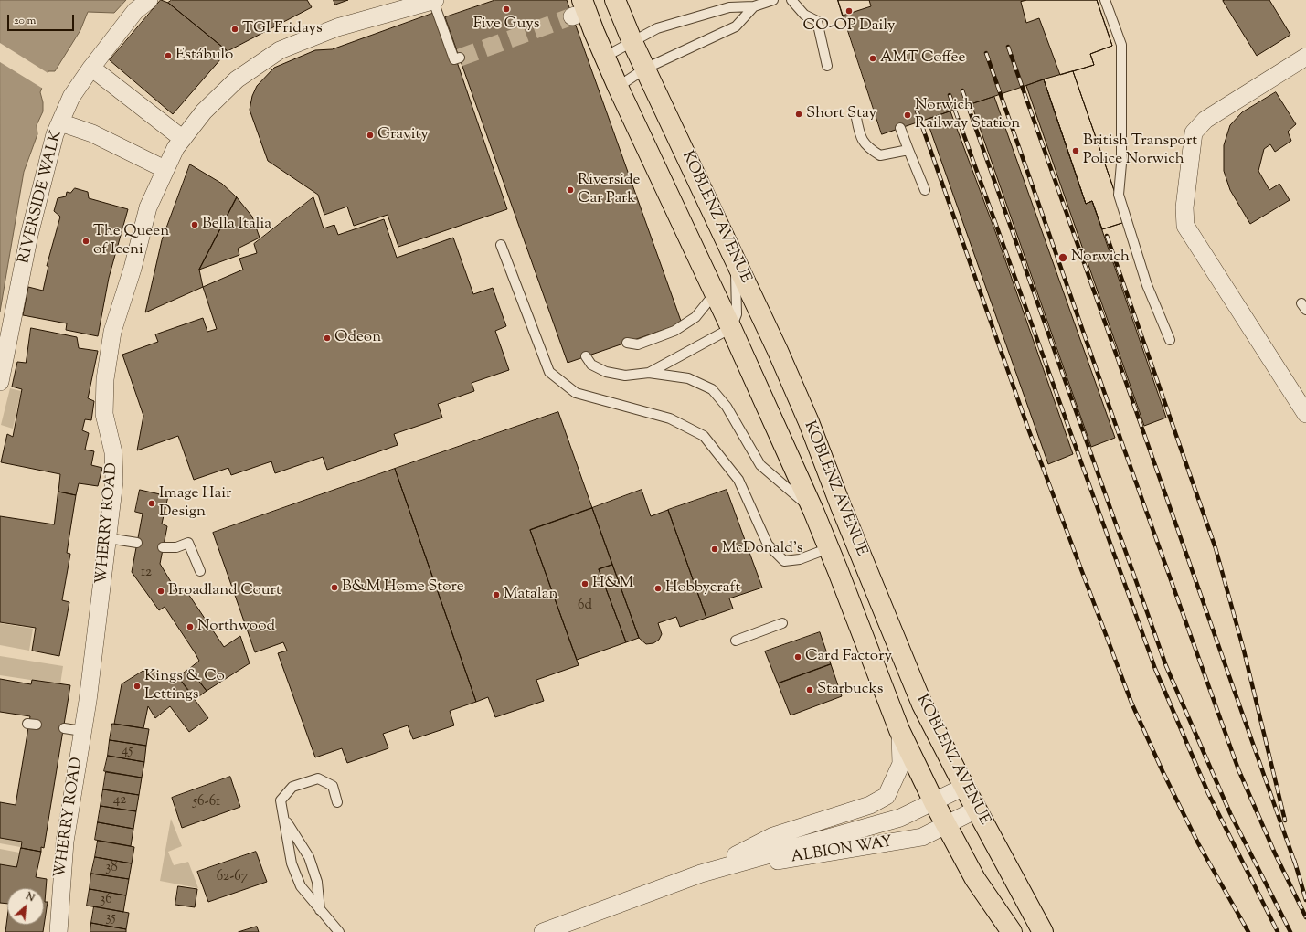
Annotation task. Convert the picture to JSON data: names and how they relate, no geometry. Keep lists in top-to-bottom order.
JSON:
{
  "streets": {
    "main road": ["KOBLENZ AVENUE"],
    "street": ["RIVERSIDE WALK", "WHERRY ROAD", "ALBION WAY"]
  },
  "crossings": [
    ["KOBLENZ AVENUE", "ALBION WAY"]
  ],
  "places": [
    "Five Guys",
    "CO-OP Daily",
    "TGI Fridays",
    "Estábulo",
    "AMT Coffee",
    "Short Stay",
    "Norwich Railway Station",
    "Gravity",
    "British Transport Police Norwich",
    "Riverside Car Park",
    "Bella Italia",
    "The Queen of Iceni",
    "Norwich",
    "Odeon",
    "Image Hair Design",
    "McDonald's",
    "H&M",
    "B&M Home Store",
    "Hobbycraft",
    "Broadland Court",
    "Matalan",
    "Northwood",
    "Card Factory",
    "Kings & Co Lettings",
    "Starbucks"
  ],
  "house_numbers": [
    "12",
    "6d",
    "45",
    "42",
    "56-61",
    "38",
    "62-67",
    "36",
    "35"
  ],
  "scale_bar": "20 m",
  "north": "top right"
}
